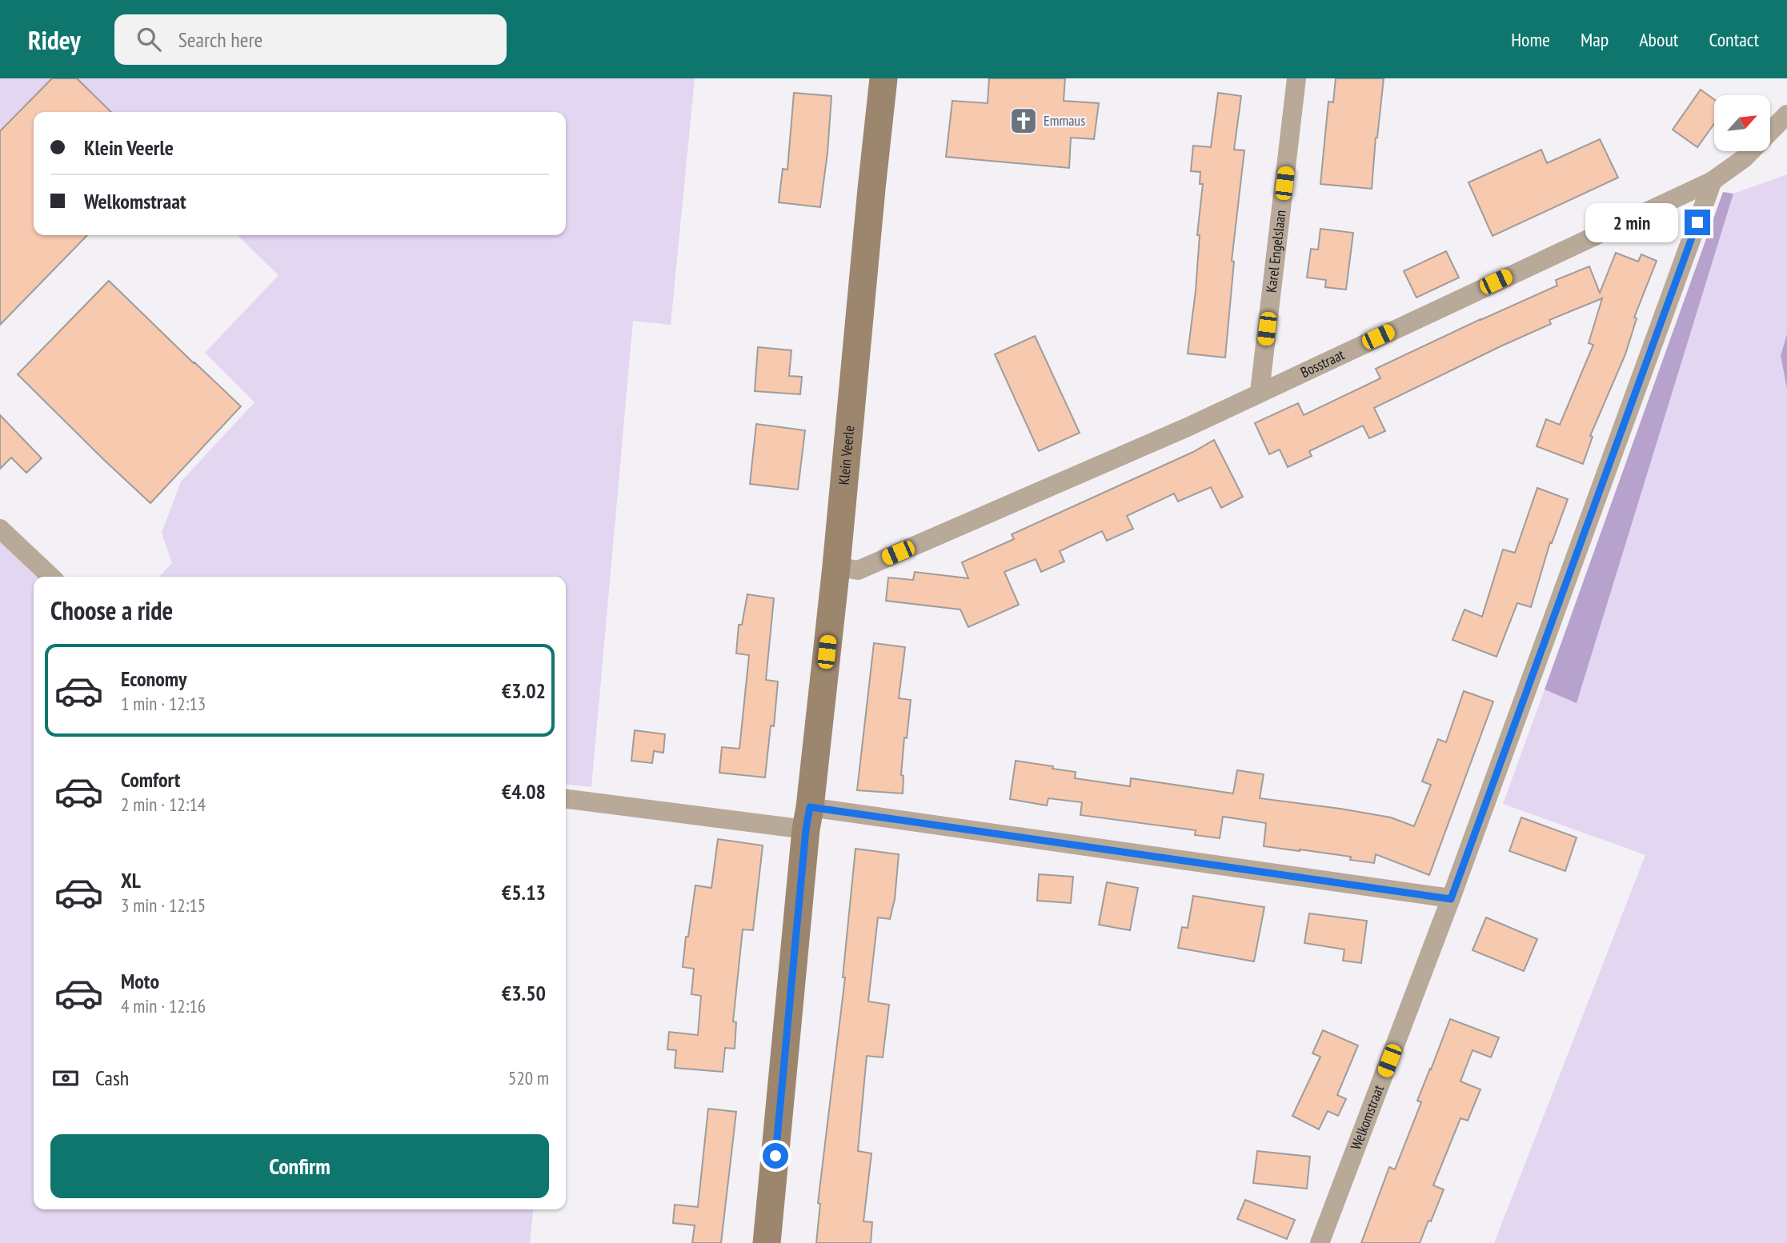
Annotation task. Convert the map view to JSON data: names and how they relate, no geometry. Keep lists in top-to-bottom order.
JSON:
{
  "streets": {
    "main road": ["Klein Veerle"],
    "street": ["Karel Engelslaan", "Bosstraat", "Welkomstraat"]
  },
  "crossings": [
    ["Karel Engelslaan", "Bosstraat"],
    ["Bosstraat", "Klein Veerle"],
    ["Bosstraat", "Welkomstraat"]
  ],
  "places": {
    "church": ["Emmaus"]
  },
  "north": "top right",
  "page": {
    "header": "Ridey",
    "search": "Search here",
    "nav": [
      "Home",
      "Map",
      "About",
      "Contact"
    ],
    "banner": ["Klein Veerle", "Welkomstraat"],
    "bubble": "2 min",
    "heading": "Choose a ride",
    "list": [
      {
        "name": "Economy",
        "note": "1 min · 12:13",
        "value": "€3.02"
      },
      {
        "name": "Comfort",
        "note": "2 min · 12:14",
        "value": "€4.08"
      },
      {
        "name": "XL",
        "note": "3 min · 12:15",
        "value": "€5.13"
      },
      {
        "name": "Moto",
        "note": "4 min · 12:16",
        "value": "€3.50"
      }
    ],
    "pay": ["Cash", "520 m"],
    "buttons": "Confirm"
  }
}
